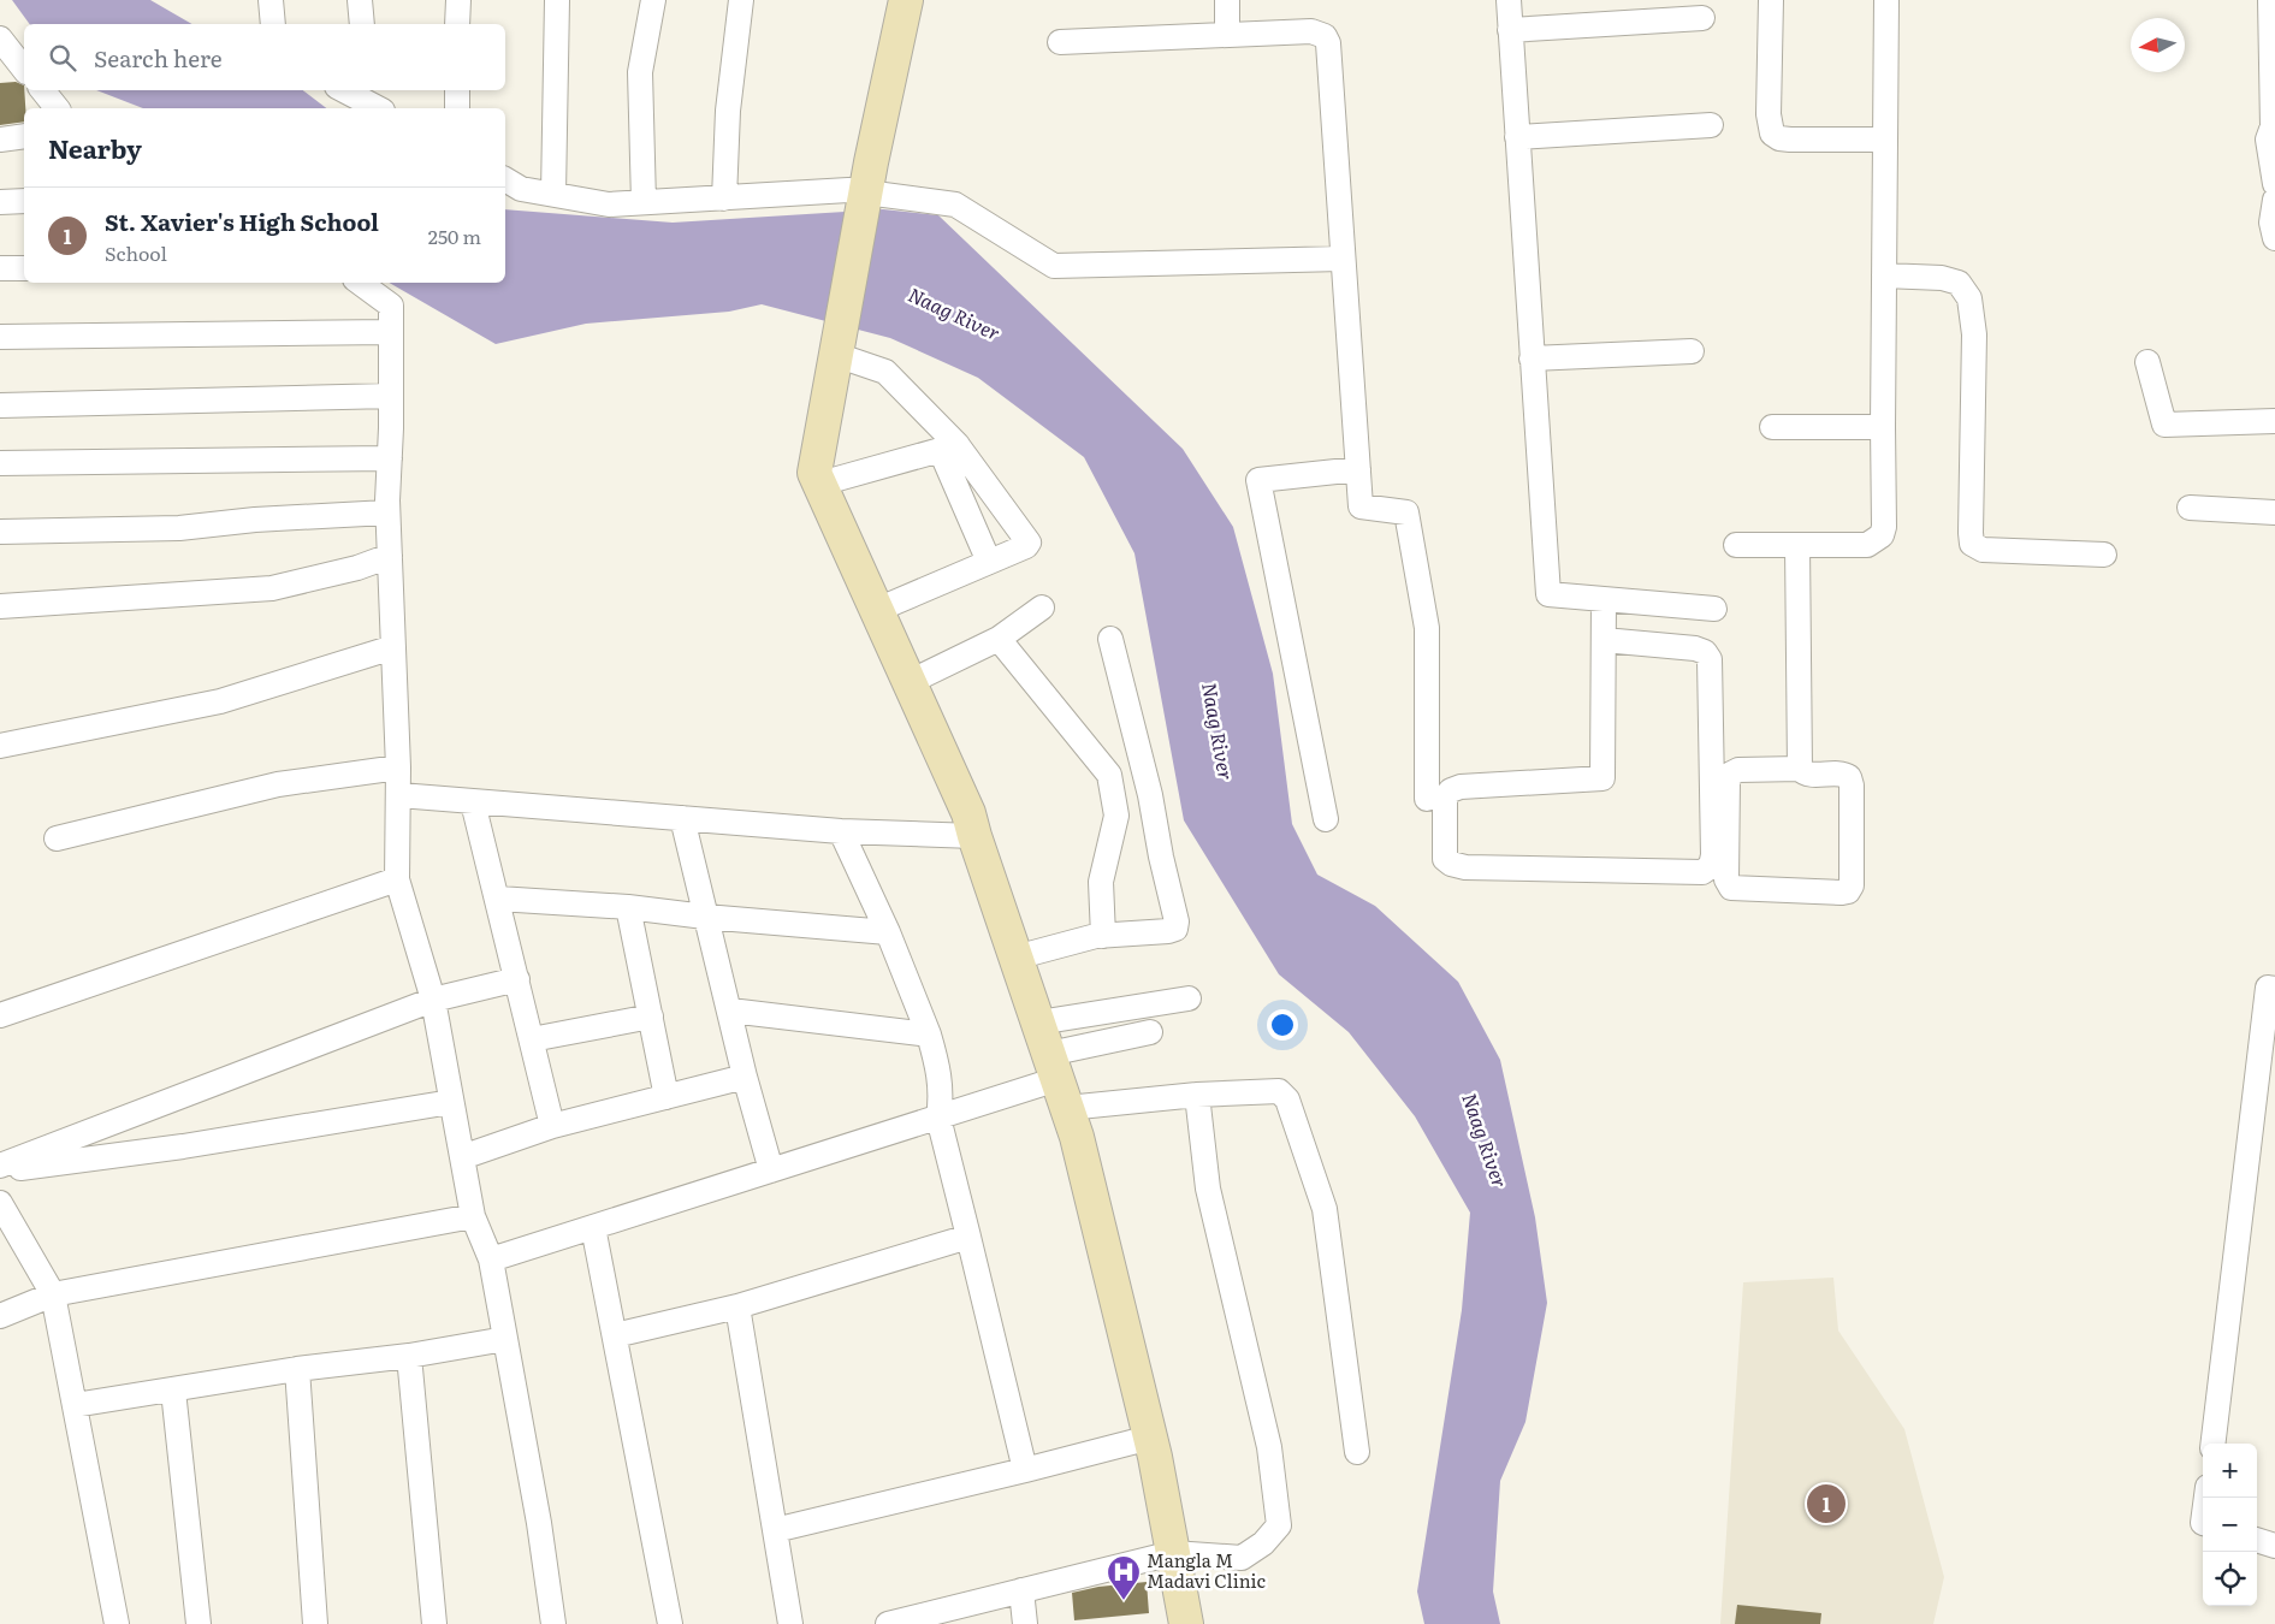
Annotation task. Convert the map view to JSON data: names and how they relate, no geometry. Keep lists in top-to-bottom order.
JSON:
{
  "water": ["Naag River"],
  "places": {
    "hospital": ["Mangla M Madavi Clinic"]
  },
  "north": "left",
  "page": {
    "search": "Search here",
    "heading": "Nearby",
    "list": [
      {
        "mark": "1",
        "name": "St. Xavier's High School",
        "note": "School",
        "value": "250 m"
      }
    ],
    "map_buttons": ["+", "−"],
    "pins": "1"
  }
}
